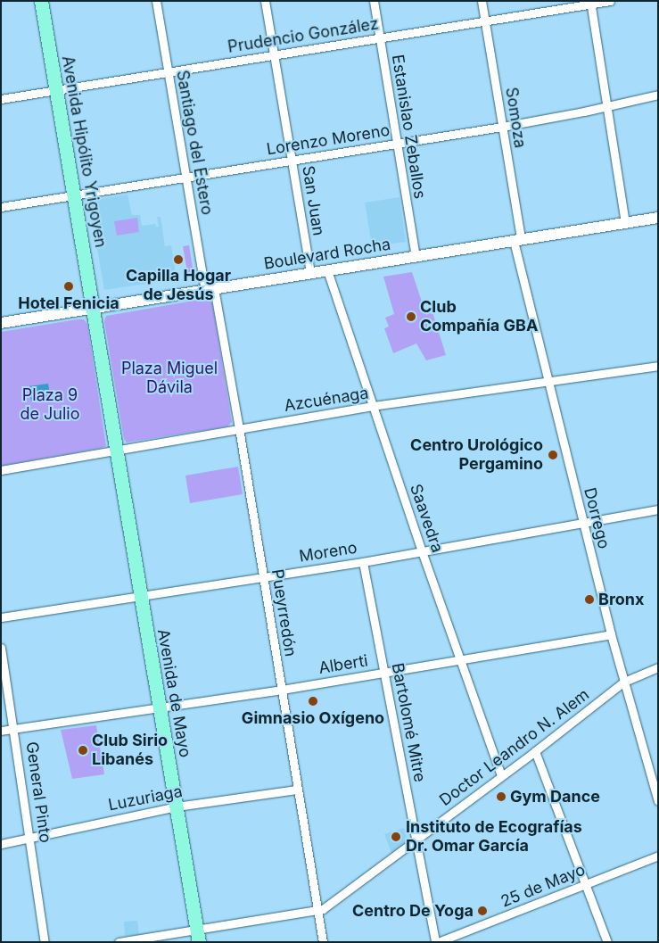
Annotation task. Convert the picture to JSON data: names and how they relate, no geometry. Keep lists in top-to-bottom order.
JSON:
{
  "streets": {
    "main road": ["Avenida Hipólito Yrigoyen", "Boulevard Rocha", "Avenida de Mayo"],
    "street": [
      "Prudencio González",
      "Somoza",
      "Estanislao Zeballos",
      "Lorenzo Moreno",
      "Santiago del Estero",
      "San Juan",
      "Azcuénaga",
      "Saavedra",
      "Dorrego",
      "Moreno",
      "Pueyrredón",
      "Alberti",
      "Bartolomé Mitre",
      "Doctor Leandro N. Alem",
      "General Pinto",
      "Luzuriaga",
      "25 de Mayo"
    ]
  },
  "crossings": [
    ["Prudencio González", "Somoza"],
    ["Prudencio González", "Estanislao Zeballos"],
    ["Prudencio González", "Santiago del Estero"],
    ["Prudencio González", "Avenida Hipólito Yrigoyen"],
    ["Prudencio González", "San Juan"],
    ["Somoza", "Lorenzo Moreno"],
    ["Somoza", "Boulevard Rocha"],
    ["Somoza", "Dorrego"],
    ["Estanislao Zeballos", "Lorenzo Moreno"],
    ["Estanislao Zeballos", "Boulevard Rocha"],
    ["Lorenzo Moreno", "Santiago del Estero"],
    ["Lorenzo Moreno", "Avenida Hipólito Yrigoyen"],
    ["Lorenzo Moreno", "San Juan"],
    ["Santiago del Estero", "Boulevard Rocha"],
    ["Santiago del Estero", "Pueyrredón"],
    ["Avenida Hipólito Yrigoyen", "Boulevard Rocha"],
    ["Avenida Hipólito Yrigoyen", "Azcuénaga"],
    ["Avenida Hipólito Yrigoyen", "Avenida de Mayo"],
    ["San Juan", "Boulevard Rocha"],
    ["Boulevard Rocha", "Saavedra"],
    ["Boulevard Rocha", "Dorrego"],
    ["Boulevard Rocha", "Pueyrredón"],
    ["Azcuénaga", "Saavedra"],
    ["Azcuénaga", "Dorrego"],
    ["Azcuénaga", "Pueyrredón"],
    ["Azcuénaga", "Avenida de Mayo"],
    ["Saavedra", "Moreno"],
    ["Saavedra", "Alberti"],
    ["Saavedra", "Doctor Leandro N. Alem"],
    ["Dorrego", "Moreno"],
    ["Dorrego", "Alberti"],
    ["Dorrego", "Doctor Leandro N. Alem"],
    ["Moreno", "Pueyrredón"],
    ["Moreno", "Avenida de Mayo"],
    ["Moreno", "Bartolomé Mitre"],
    ["Pueyrredón", "Alberti"],
    ["Pueyrredón", "Doctor Leandro N. Alem"],
    ["Pueyrredón", "Luzuriaga"],
    ["Alberti", "Avenida de Mayo"],
    ["Alberti", "Bartolomé Mitre"],
    ["Alberti", "General Pinto"],
    ["Avenida de Mayo", "Doctor Leandro N. Alem"],
    ["Avenida de Mayo", "Luzuriaga"],
    ["Bartolomé Mitre", "Doctor Leandro N. Alem"],
    ["Bartolomé Mitre", "25 de Mayo"],
    ["General Pinto", "Luzuriaga"]
  ],
  "parks": ["Plaza Miguel Dávila", "Plaza 9 de Julio"],
  "places": [
    "Capilla Hogar de Jesús",
    "Hotel Fenicia",
    "Club Compañía GBA",
    "Centro Urológico Pergamino",
    "Bronx",
    "Gimnasio Oxígeno",
    "Club Sirio Libanés",
    "Gym Dance",
    "Instituto de Ecografías Dr. Omar García",
    "Centro De Yoga"
  ]
}
